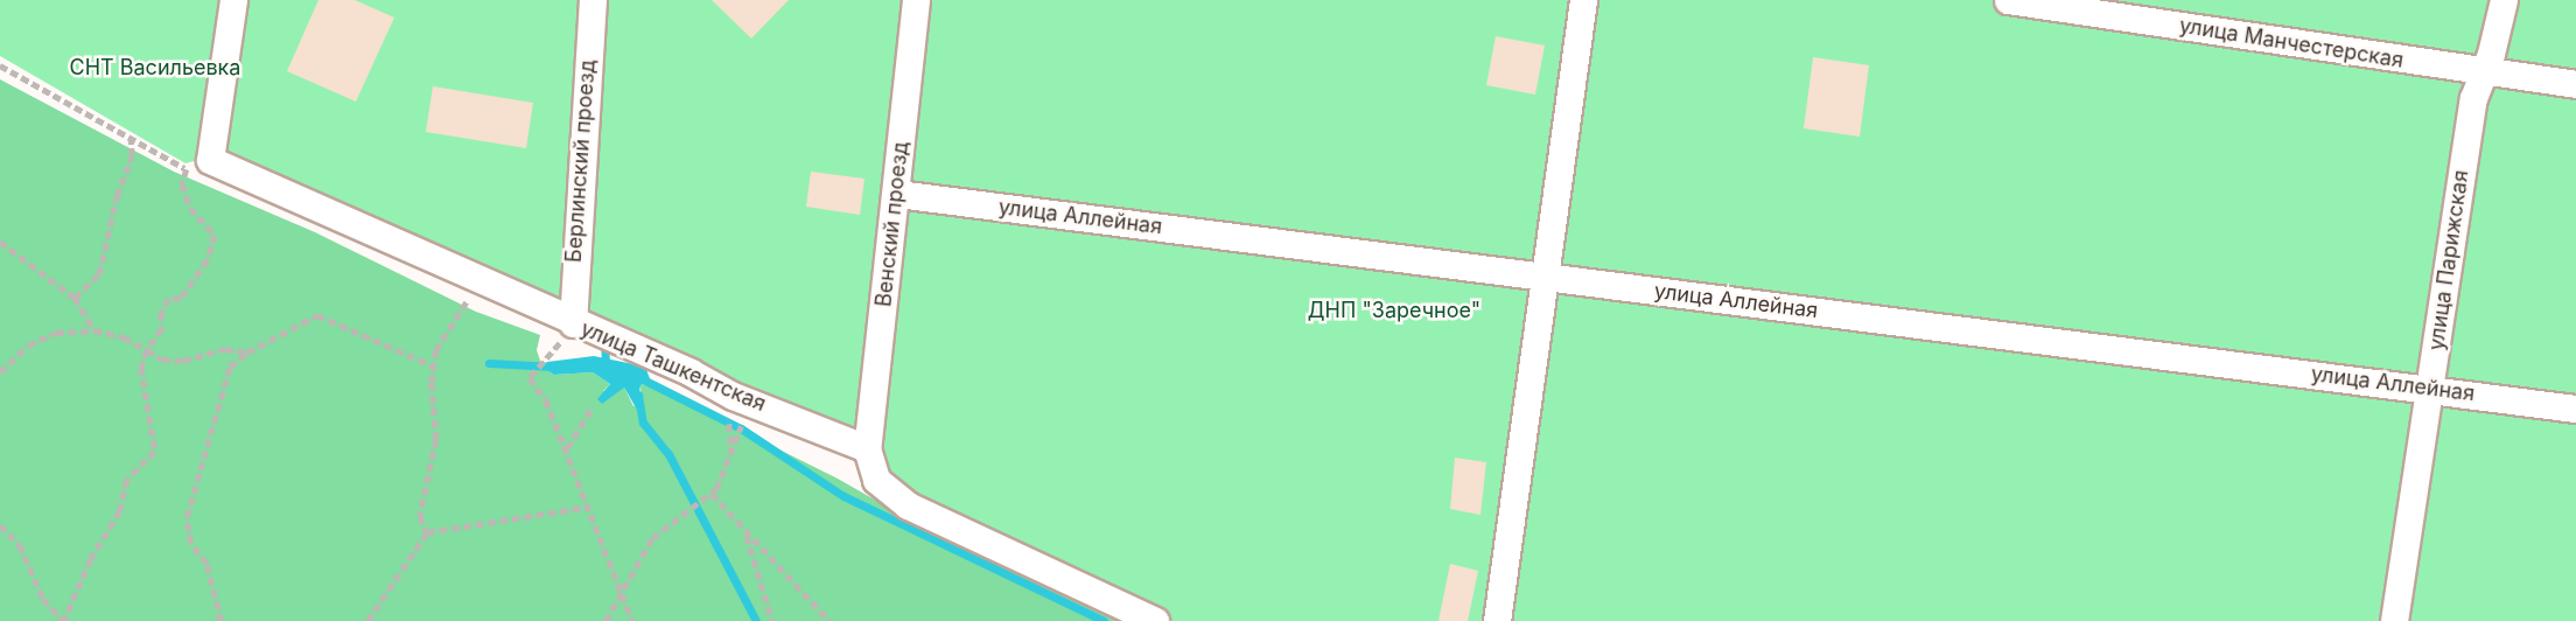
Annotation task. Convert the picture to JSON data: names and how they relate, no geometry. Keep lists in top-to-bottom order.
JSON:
{
  "streets": {
    "street": [
      "улица Манчестерская",
      "Берлинский проезд",
      "улица Аллейная",
      "Венский проезд",
      "улица Парижская",
      "улица Ташкентская"
    ]
  },
  "crossings": [
    ["улица Манчестерская", "улица Парижская"],
    ["Берлинский проезд", "улица Ташкентская"],
    ["улица Аллейная", "Венский проезд"],
    ["улица Аллейная", "улица Парижская"],
    ["Венский проезд", "улица Ташкентская"]
  ],
  "parks": ["СНТ Васильевка", "ДНП \"Заречное\""]
}
